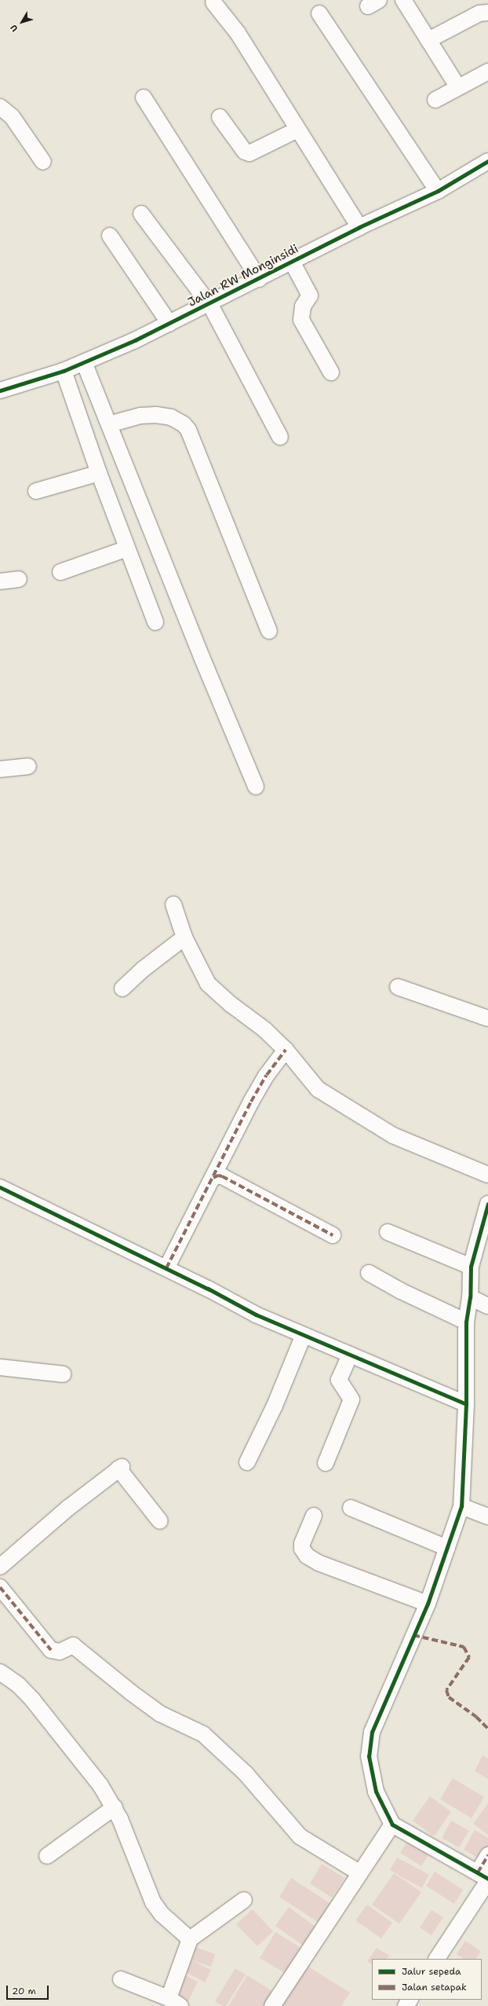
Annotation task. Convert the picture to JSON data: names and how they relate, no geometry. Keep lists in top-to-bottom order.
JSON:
{
  "streets": {
    "street": ["Jalan RW Monginsidi"]
  },
  "legend": ["Jalur sepeda", "Jalan setapak"],
  "scale_bar": "20 m",
  "north": "bottom left"
}
